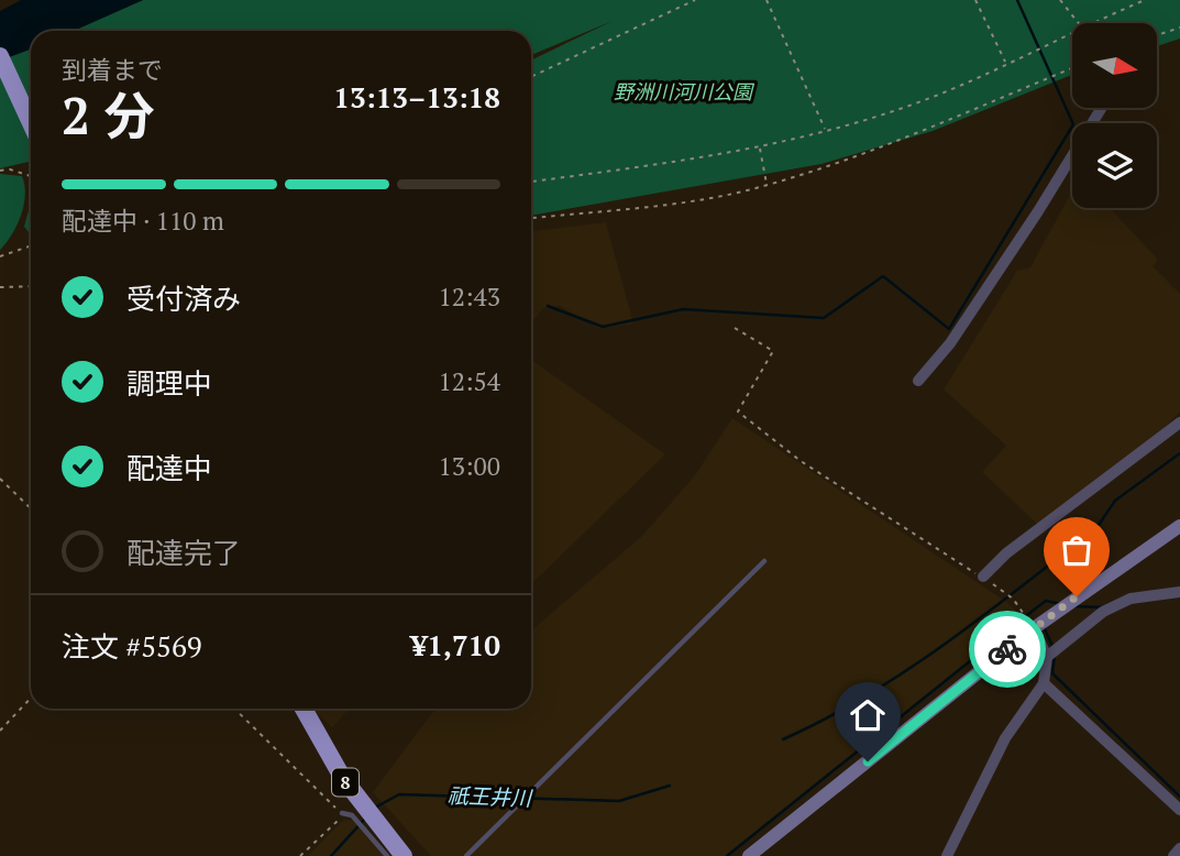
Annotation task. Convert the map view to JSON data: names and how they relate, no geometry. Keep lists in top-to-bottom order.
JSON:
{
  "streets": {
    "highway": ["8"]
  },
  "water": ["祇王井川"],
  "parks": ["野洲川河川公園"],
  "north": "right",
  "page": {
    "heading": ["2 分", "到着まで", "13:13–13:18"],
    "panel": ["注文 #5569", "¥1,710"],
    "bar": "配達中 · 110 m",
    "list": [
      ["受付済み", "12:43"],
      ["調理中", "12:54"],
      ["配達中", "13:00"],
      "配達完了"
    ]
  }
}
